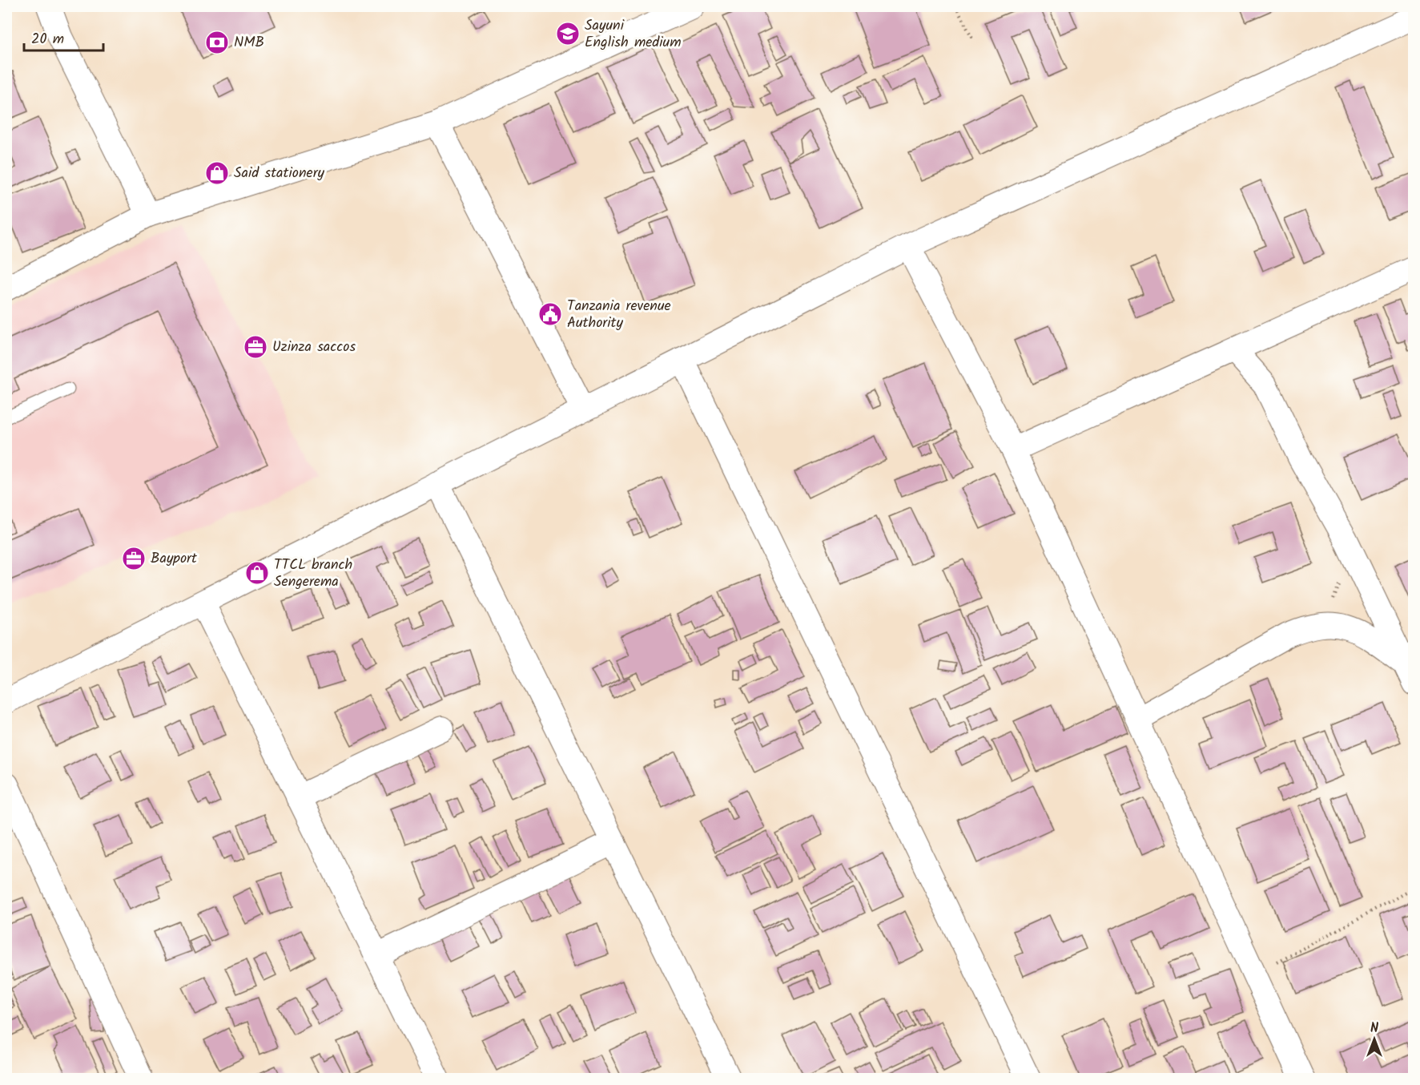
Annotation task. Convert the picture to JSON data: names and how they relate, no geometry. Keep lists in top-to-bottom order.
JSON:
{
  "places": {
    "school or university": ["Sayuni English medium"],
    "bank": ["NMB"],
    "shop": ["Said stationery", "TTCL branch Sengerema"],
    "public building": ["Tanzania revenue Authority"],
    "office": ["Uzinza saccos", "Bayport"]
  },
  "scale_bar": "20 m",
  "north": "top"
}
